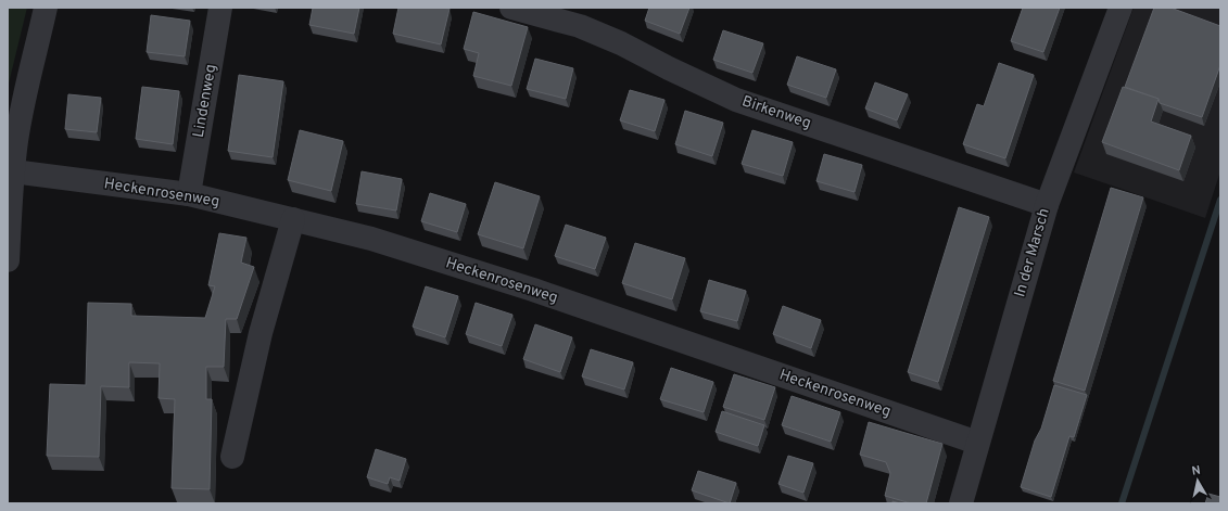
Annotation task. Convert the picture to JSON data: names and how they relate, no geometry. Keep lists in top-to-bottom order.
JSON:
{
  "streets": {
    "street": [
      "Lindenweg",
      "Birkenweg",
      "Heckenrosenweg",
      "In der Marsch"
    ]
  },
  "crossings": [
    ["Lindenweg", "Heckenrosenweg"],
    ["Birkenweg", "In der Marsch"],
    ["Heckenrosenweg", "In der Marsch"]
  ],
  "north": "top"
}
